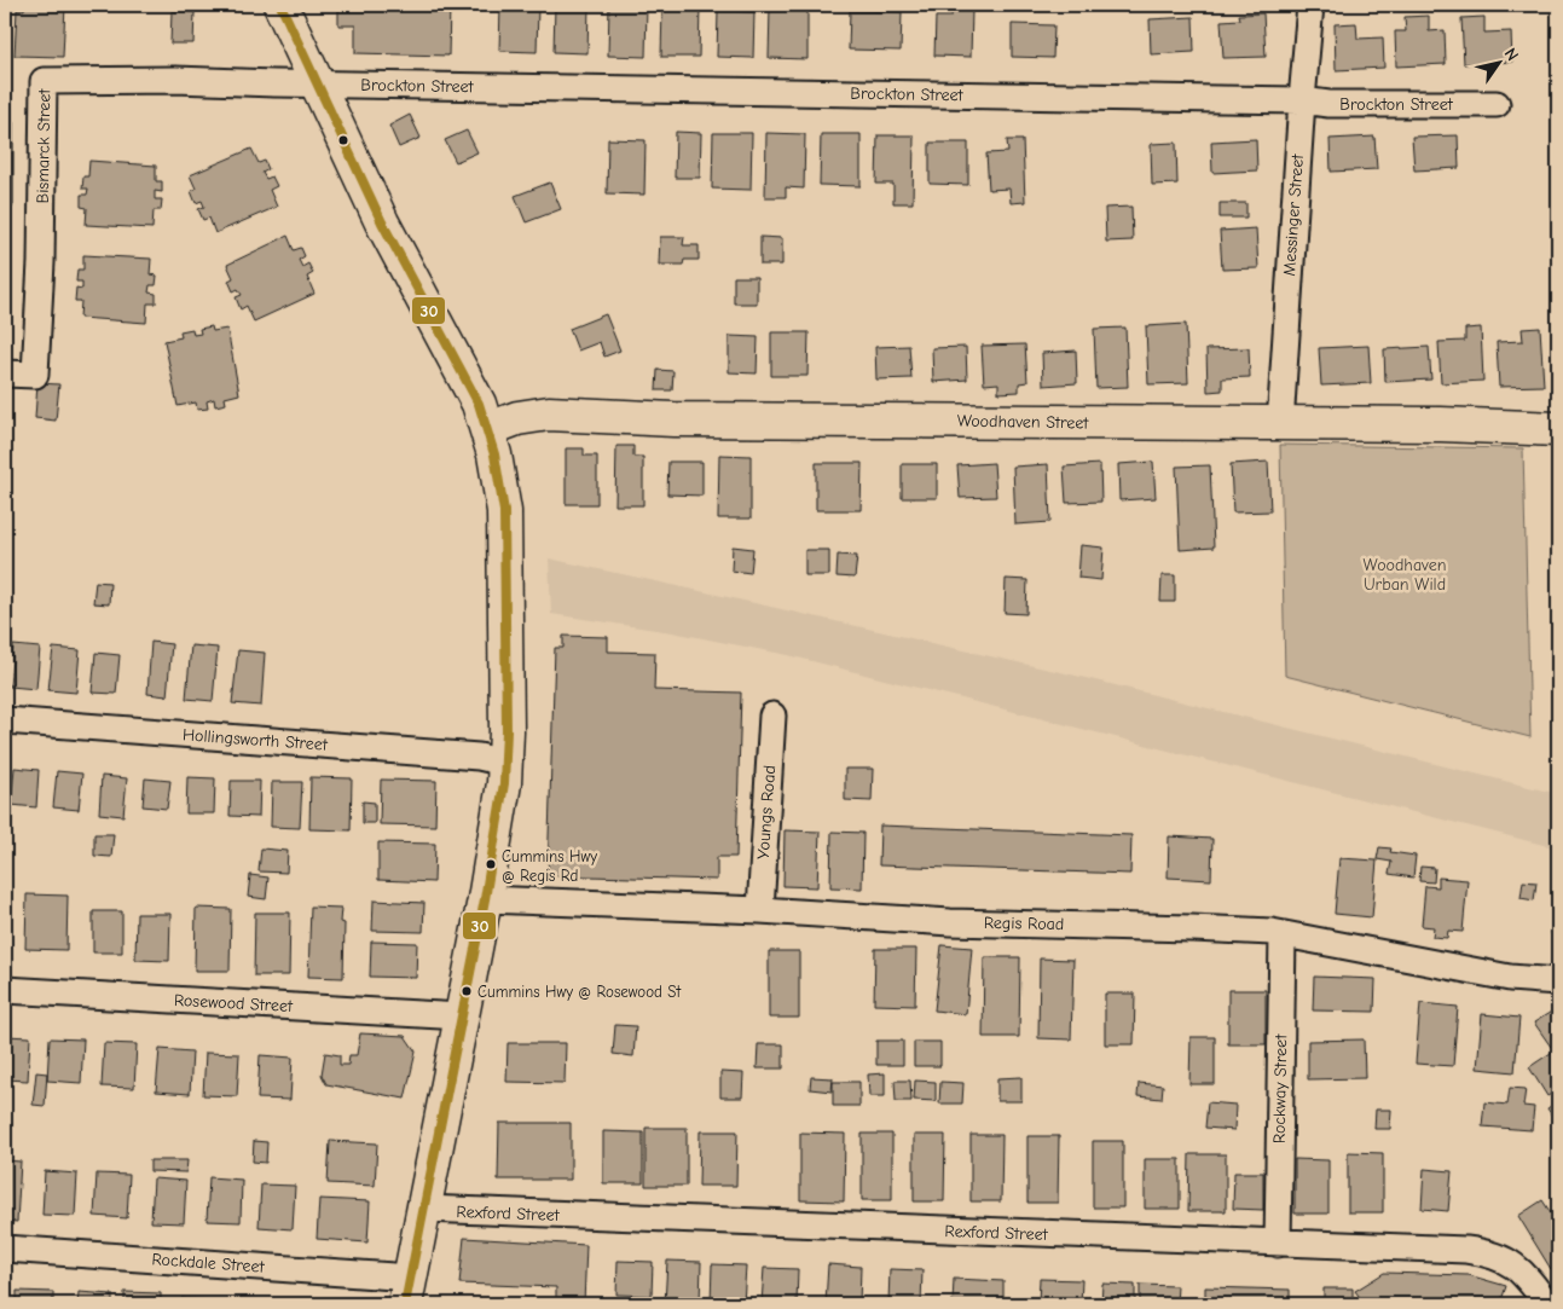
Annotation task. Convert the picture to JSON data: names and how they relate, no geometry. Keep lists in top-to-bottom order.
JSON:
{
  "streets": {
    "main road": ["Woodhaven Street"],
    "street": [
      "Brockton Street",
      "Bismarck Street",
      "Messinger Street",
      "Hollingsworth Street",
      "Youngs Road",
      "Regis Road",
      "Rosewood Street",
      "Rockway Street",
      "Rexford Street",
      "Rockdale Street"
    ]
  },
  "crossings": [
    ["Brockton Street", "Bismarck Street"],
    ["Brockton Street", "Messinger Street"],
    ["Messinger Street", "Woodhaven Street"],
    ["Youngs Road", "Regis Road"],
    ["Regis Road", "Rockway Street"],
    ["Rockway Street", "Rexford Street"]
  ],
  "parks": ["Woodhaven Urban Wild"],
  "places": ["Cummins Hwy @ Regis Rd", "Cummins Hwy @ Rosewood St"],
  "lines": ["transit line 30"],
  "north": "top right"
}
